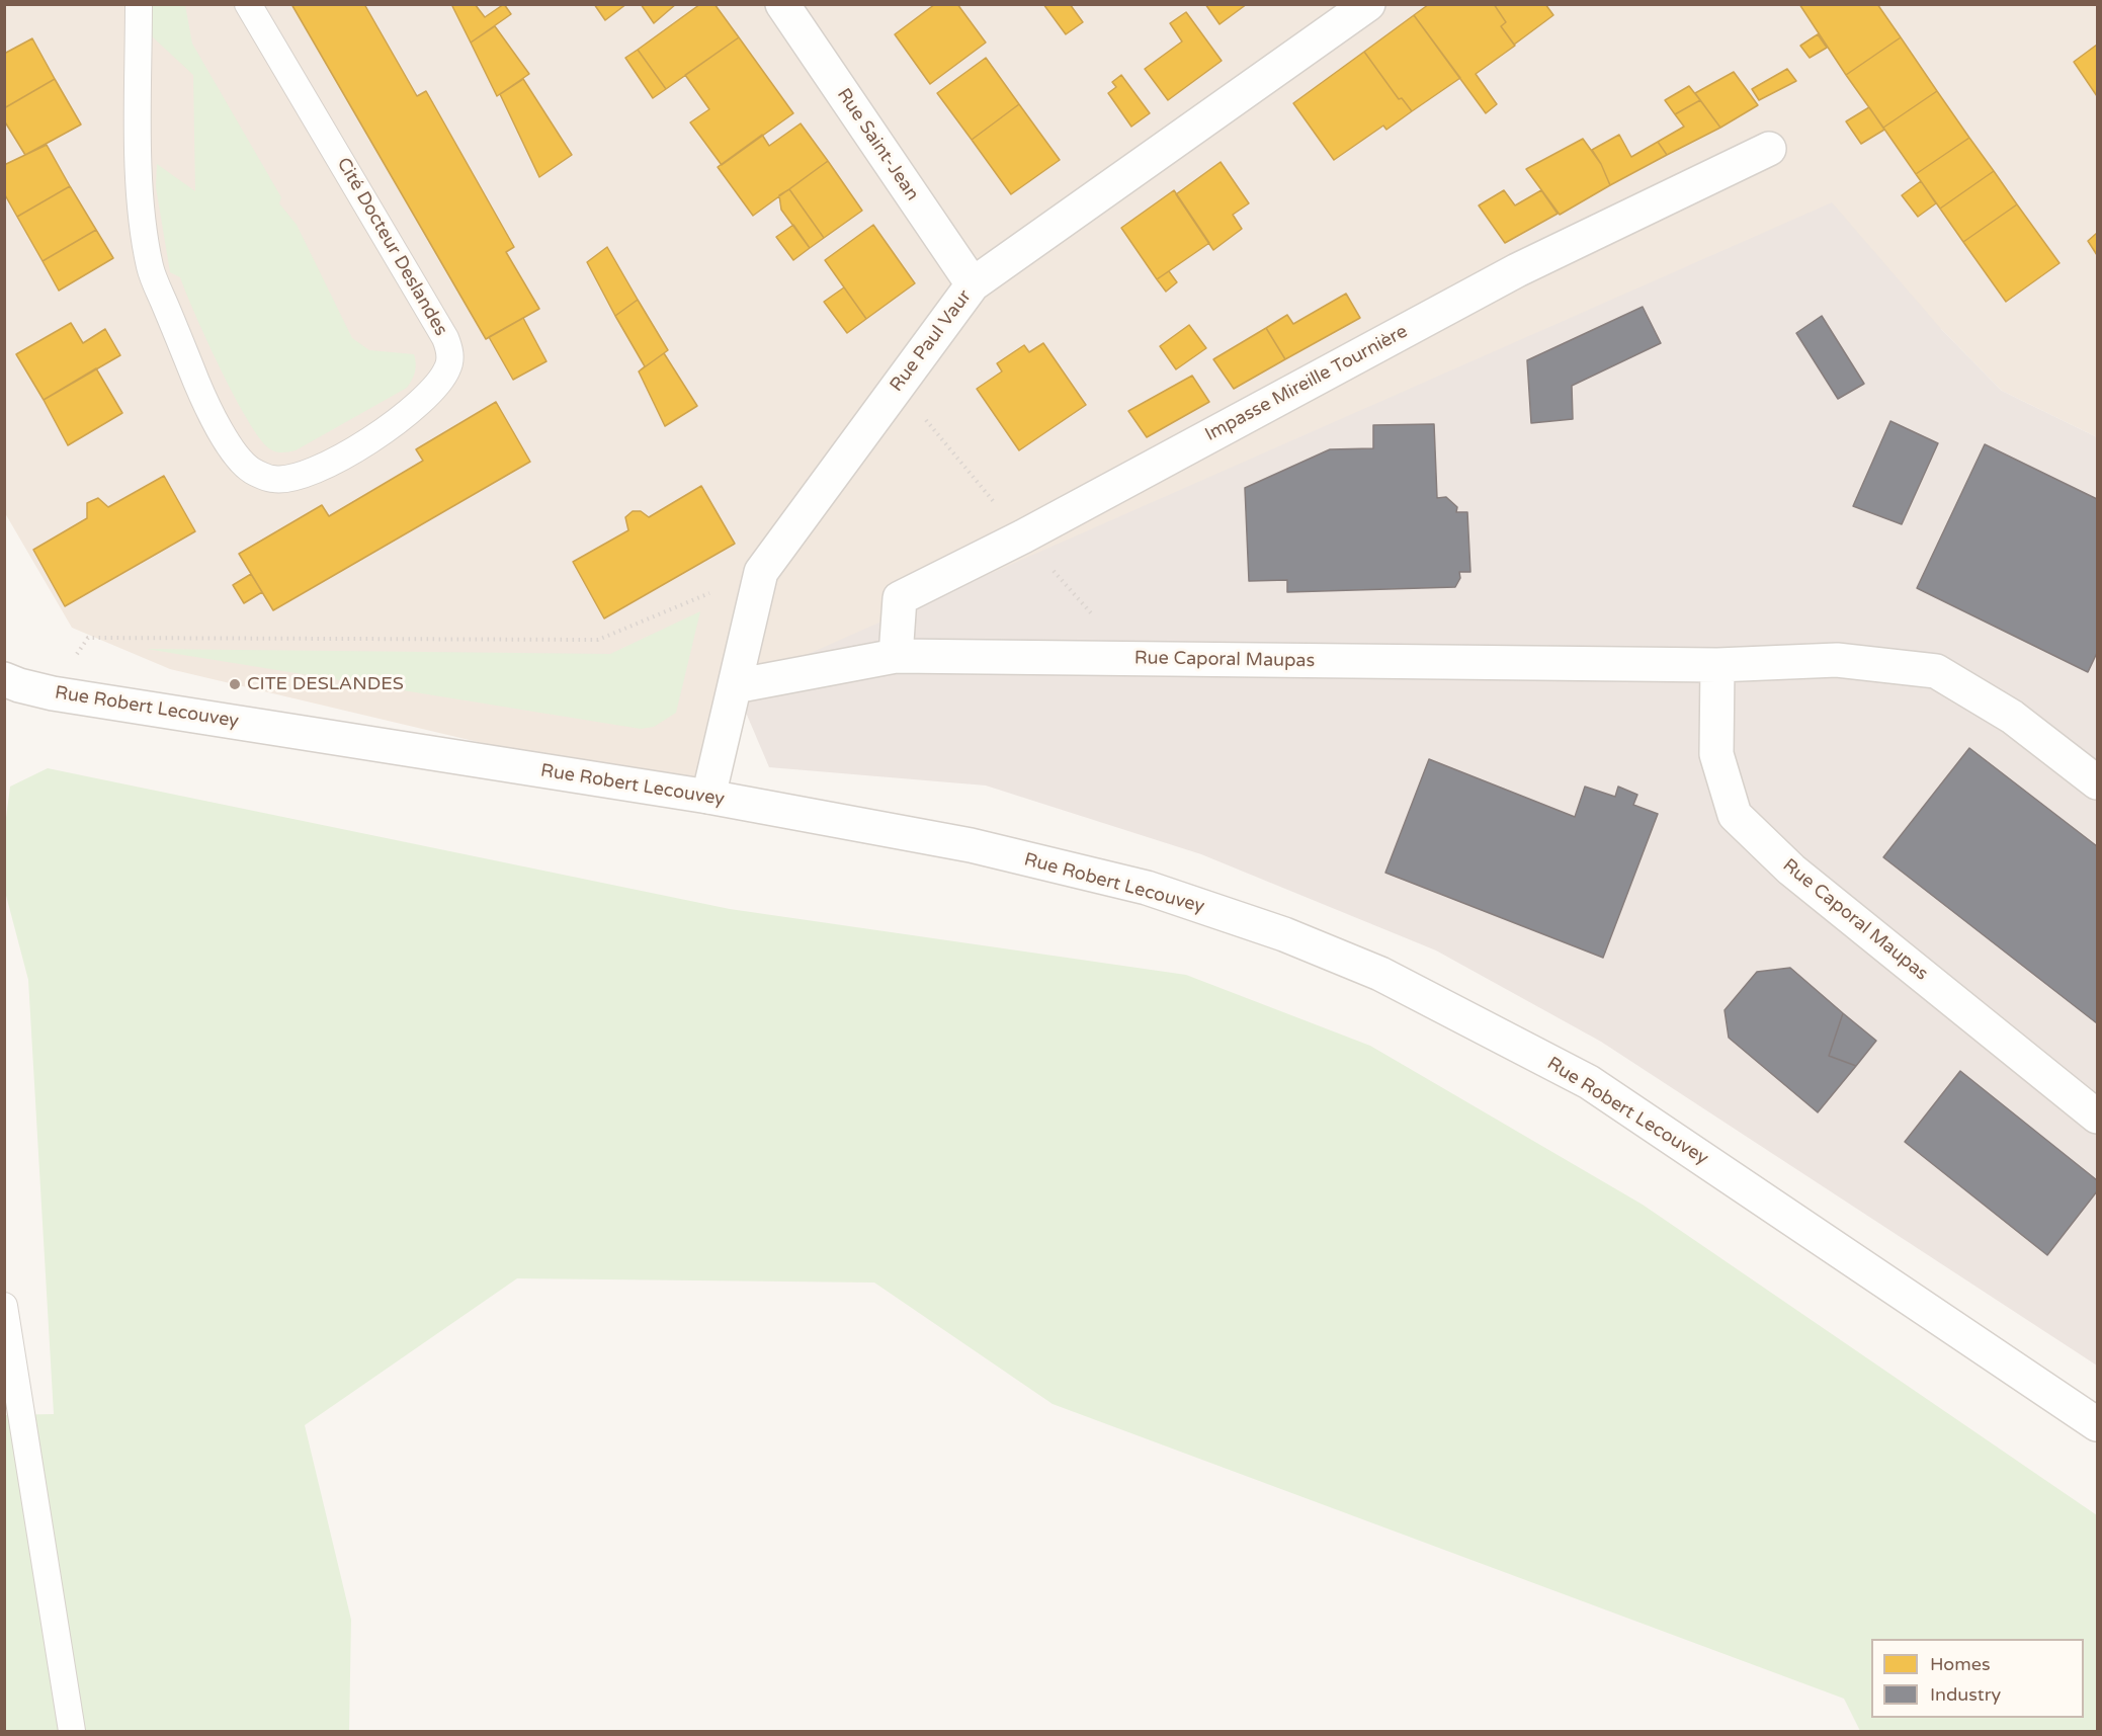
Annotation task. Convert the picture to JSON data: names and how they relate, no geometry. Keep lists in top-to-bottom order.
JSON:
{
  "streets": {
    "street": [
      "Rue Saint-Jean",
      "Rue Paul Vaur",
      "Impasse Mireille Tournière",
      "Rue Caporal Maupas",
      "Rue Robert Lecouvey"
    ],
    "lane": ["Cité Docteur Deslandes"]
  },
  "crossings": [
    ["Rue Saint-Jean", "Rue Paul Vaur"],
    ["Rue Paul Vaur", "Rue Caporal Maupas"],
    ["Rue Paul Vaur", "Rue Robert Lecouvey"],
    ["Impasse Mireille Tournière", "Rue Caporal Maupas"]
  ],
  "places": ["CITE DESLANDES"],
  "legend": ["Homes", "Industry"]
}
